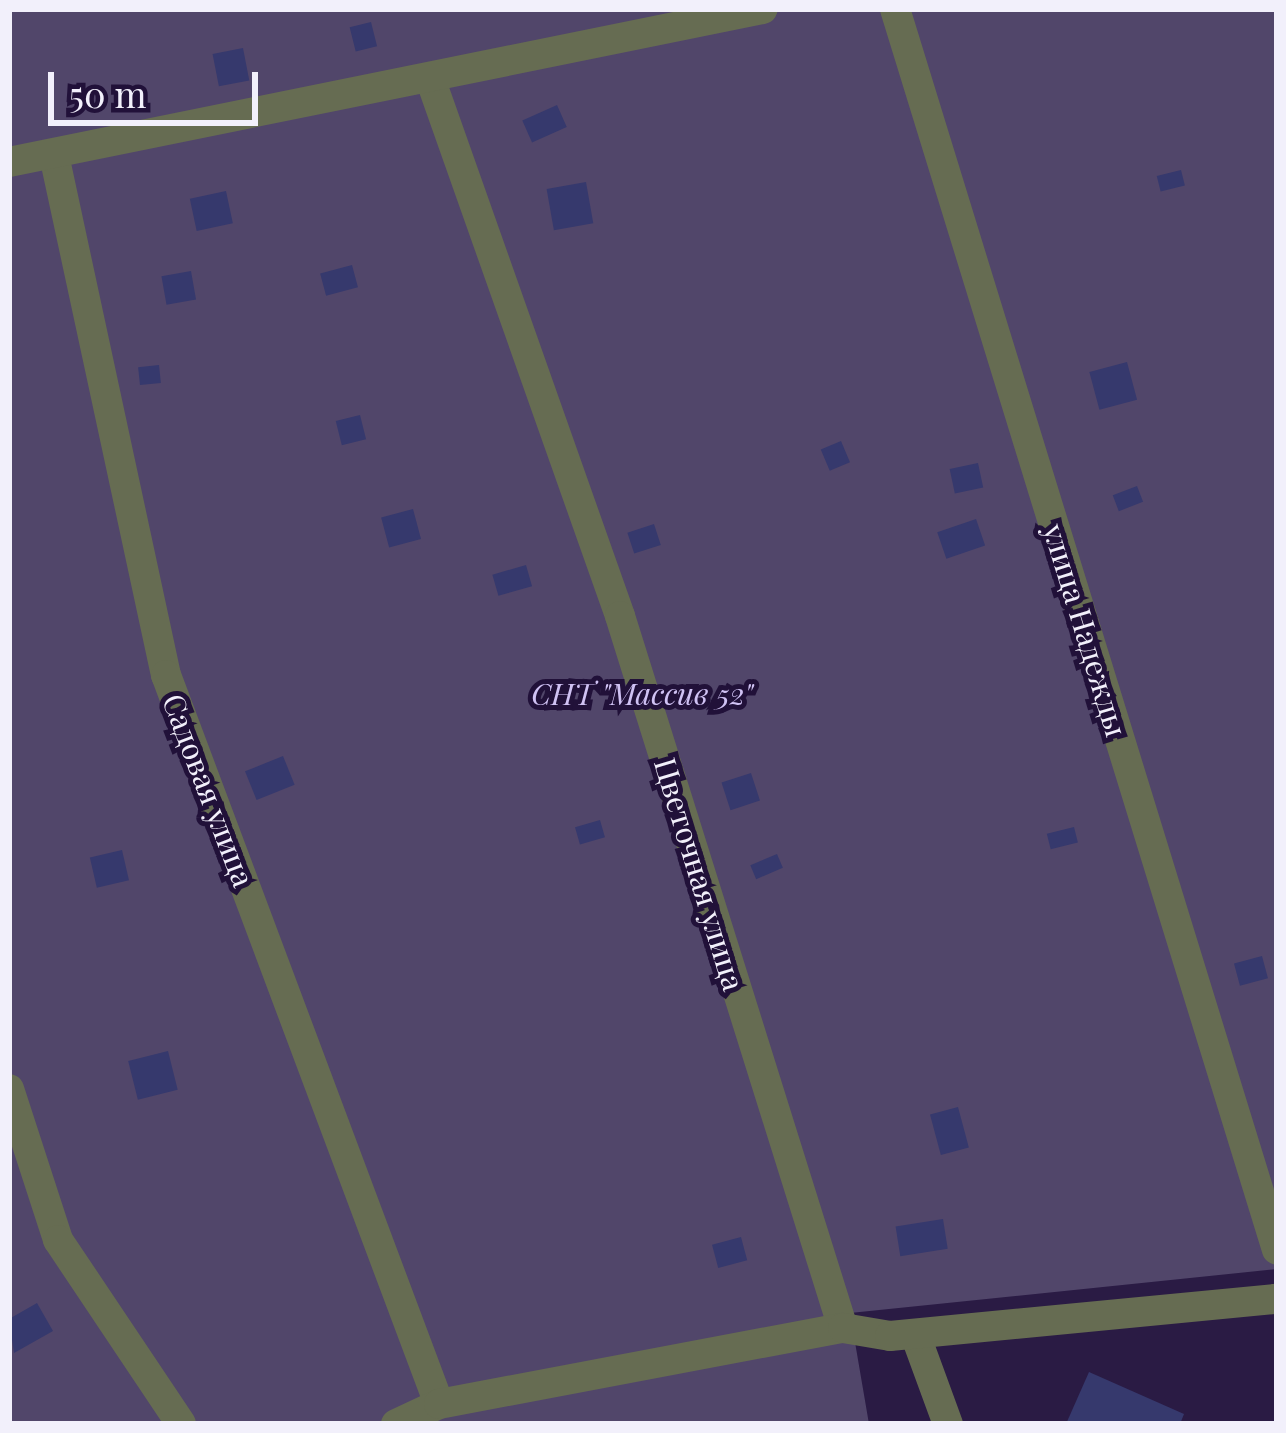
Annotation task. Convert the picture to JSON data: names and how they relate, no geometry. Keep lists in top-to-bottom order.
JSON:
{
  "streets": {
    "lane": ["улица Надежды", "Садовая улица", "Цветочная улица"]
  },
  "parks": ["СНТ \"Массив 52\""],
  "scale_bar": "50 m"
}
